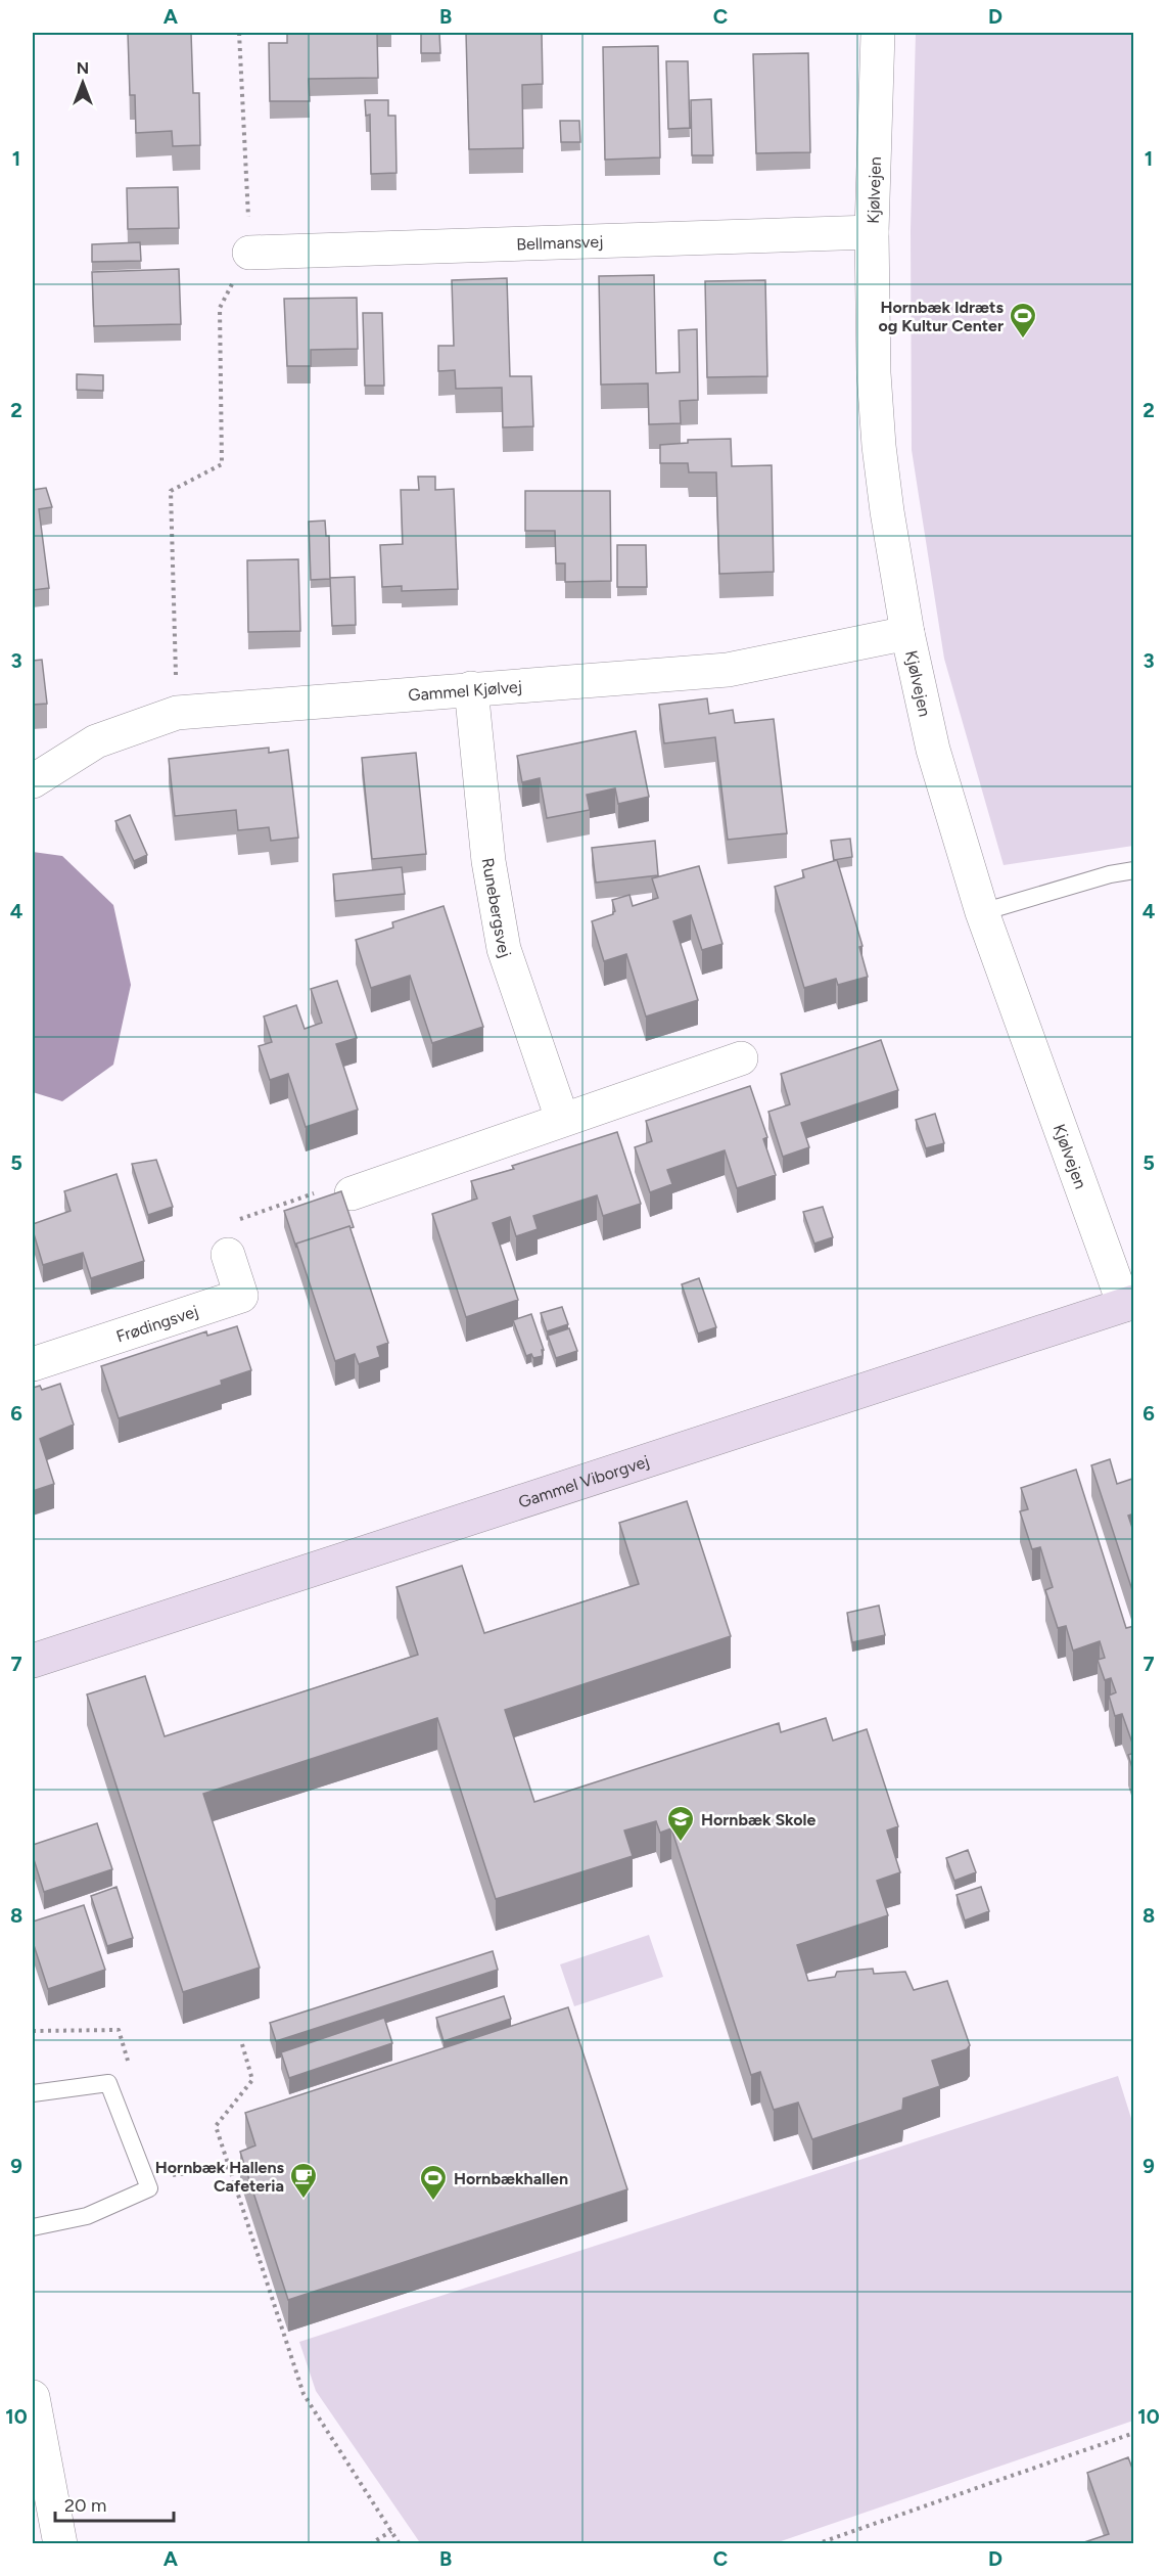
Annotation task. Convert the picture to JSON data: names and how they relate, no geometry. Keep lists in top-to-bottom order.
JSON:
{
  "streets": {
    "main road": ["Gammel Viborgvej"],
    "street": [
      "Kjølvejen",
      "Bellmansvej",
      "Gammel Kjølvej",
      "Runebergsvej",
      "Frødingsvej"
    ]
  },
  "crossings": [
    ["Kjølvejen", "Bellmansvej"],
    ["Kjølvejen", "Gammel Kjølvej"],
    ["Kjølvejen", "Gammel Viborgvej"],
    ["Gammel Kjølvej", "Runebergsvej"]
  ],
  "places": {
    "sports": ["Hornbæk Idræts og Kultur Center", "Hornbækhallen"],
    "school or university": ["Hornbæk Skole"],
    "cafe": ["Hornbæk Hallens Cafeteria"]
  },
  "scale_bar": "20 m",
  "north": "top",
  "grid": {
    "columns": [
      "A",
      "B",
      "C",
      "D"
    ],
    "rows": [
      "1",
      "2",
      "3",
      "4",
      "5",
      "6",
      "7",
      "8",
      "9",
      "10"
    ]
  }
}
